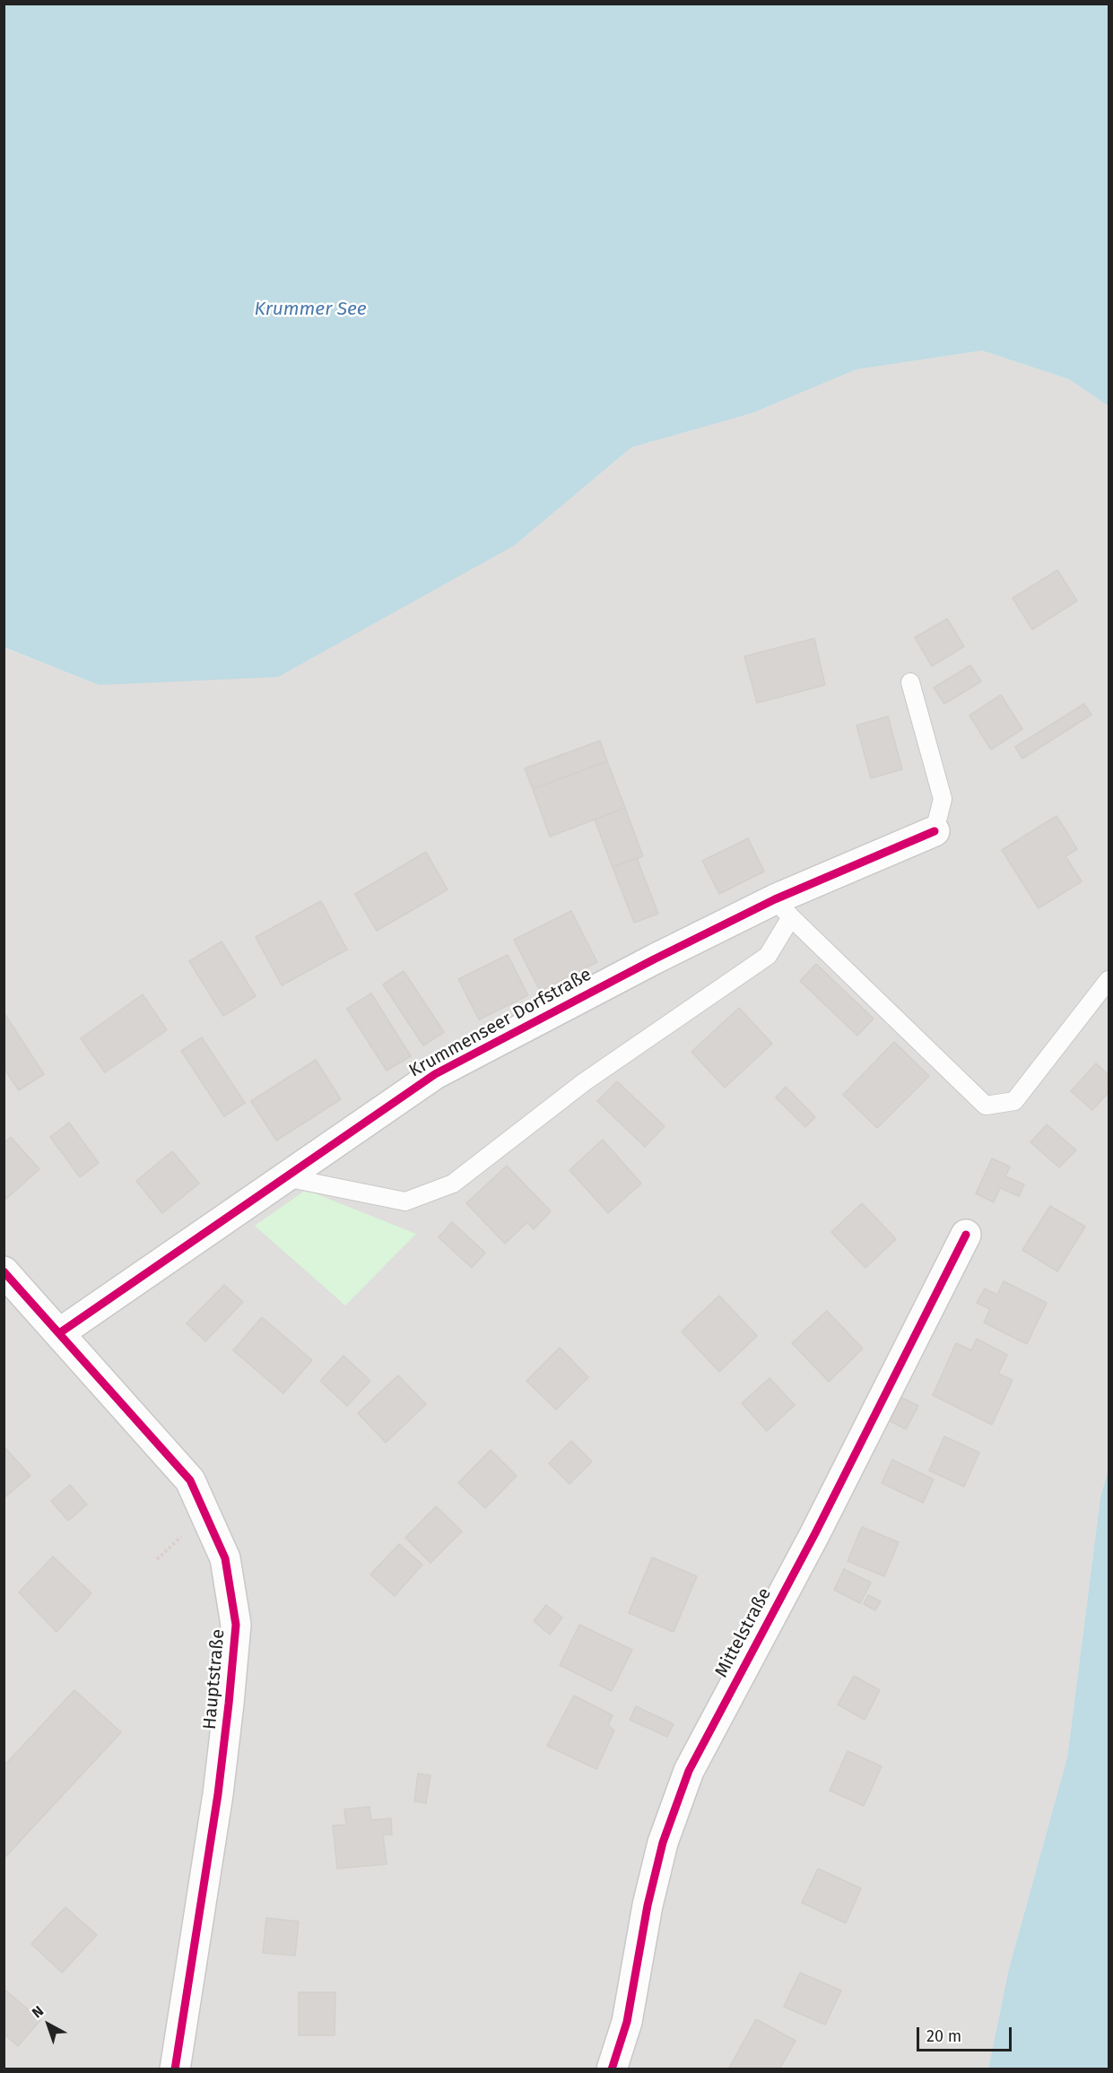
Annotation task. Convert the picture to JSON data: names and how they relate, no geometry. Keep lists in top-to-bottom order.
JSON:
{
  "streets": {
    "street": ["Krummenseer Dorfstraße", "Mittelstraße", "Hauptstraße"]
  },
  "crossings": [
    ["Krummenseer Dorfstraße", "Hauptstraße"]
  ],
  "water": ["Krummer See"],
  "scale_bar": "20 m",
  "north": "top left"
}
